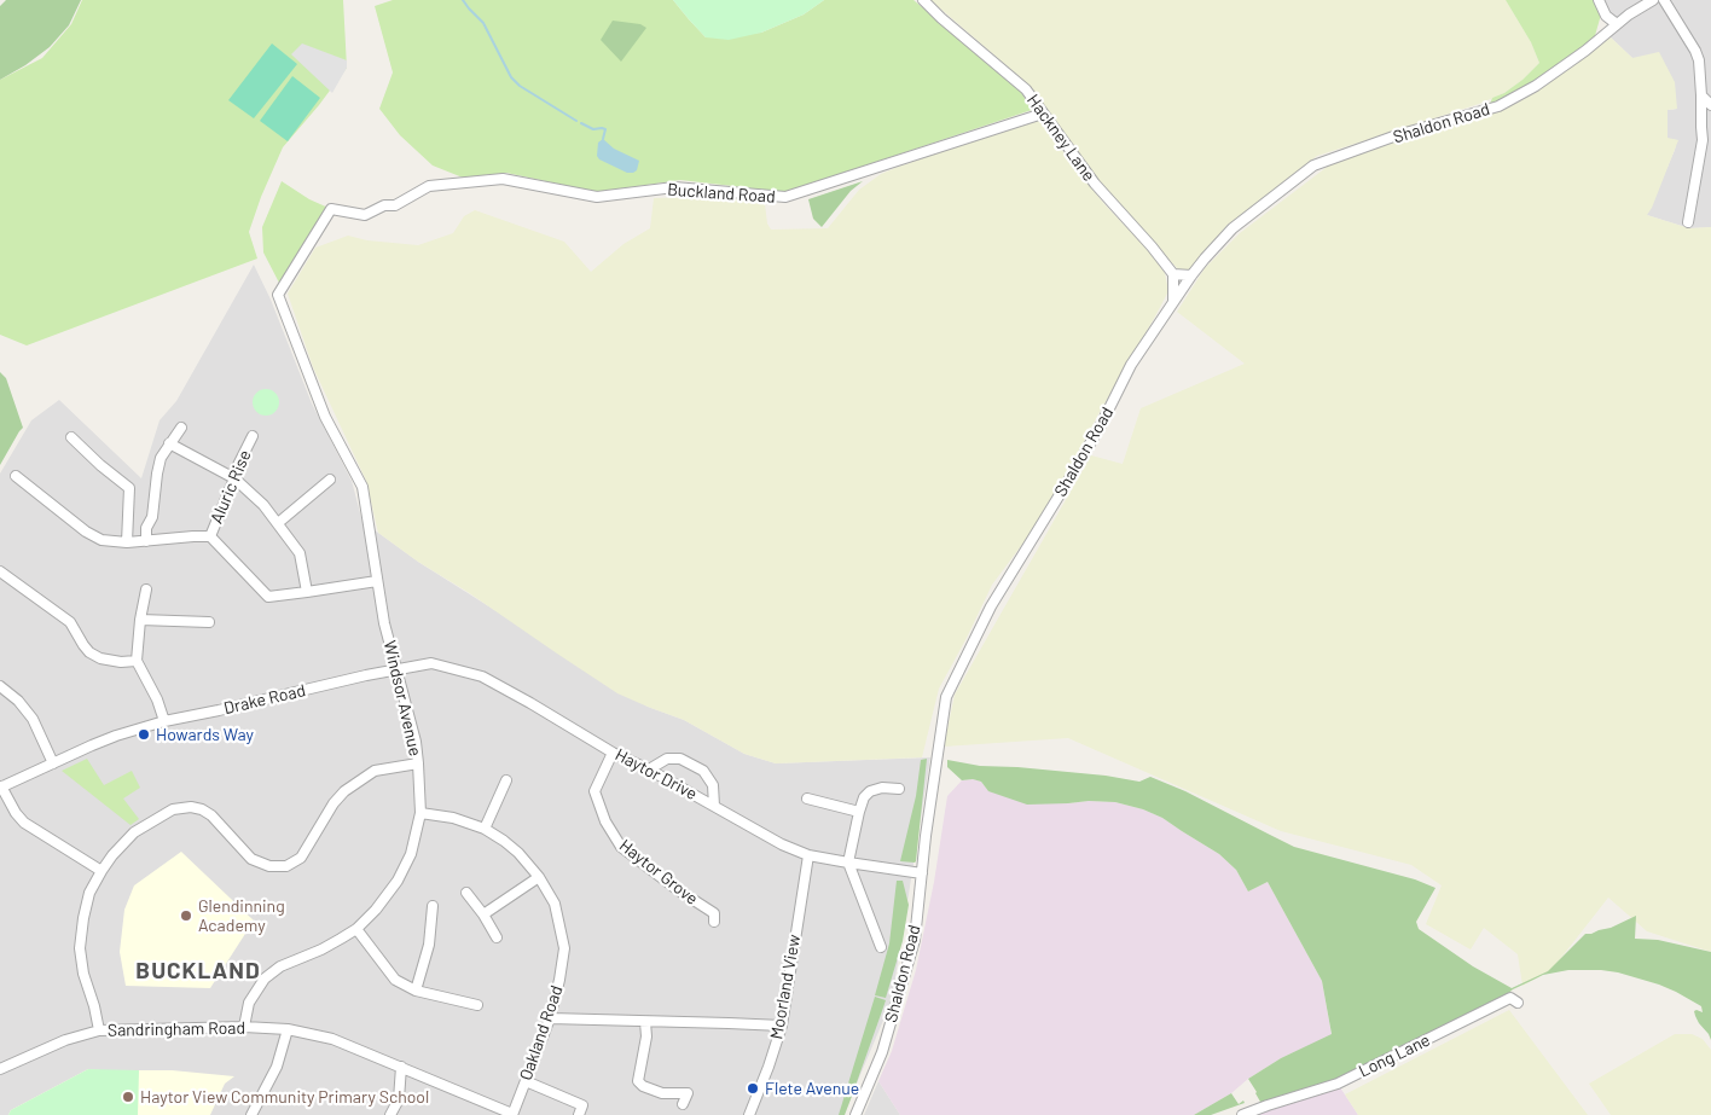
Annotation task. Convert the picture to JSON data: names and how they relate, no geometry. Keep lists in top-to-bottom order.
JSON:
{
  "streets": {
    "street": [
      "Shaldon Road",
      "Hackney Lane",
      "Buckland Road",
      "Aluric Rise",
      "Windsor Avenue",
      "Drake Road",
      "Haytor Drive",
      "Haytor Grove",
      "Moorland View",
      "Sandringham Road",
      "Oakland Road",
      "Long Lane"
    ]
  },
  "crossings": [
    ["Shaldon Road", "Haytor Drive"],
    ["Hackney Lane", "Buckland Road"],
    ["Buckland Road", "Windsor Avenue"],
    ["Windsor Avenue", "Drake Road"],
    ["Windsor Avenue", "Haytor Drive"],
    ["Windsor Avenue", "Sandringham Road"],
    ["Windsor Avenue", "Oakland Road"],
    ["Drake Road", "Haytor Drive"],
    ["Haytor Drive", "Haytor Grove"],
    ["Haytor Drive", "Moorland View"],
    ["Sandringham Road", "Oakland Road"]
  ],
  "districts": ["BUCKLAND"],
  "places": [
    "Howards Way",
    "Glendinning Academy",
    "Flete Avenue",
    "Haytor View Community Primary School"
  ]
}
